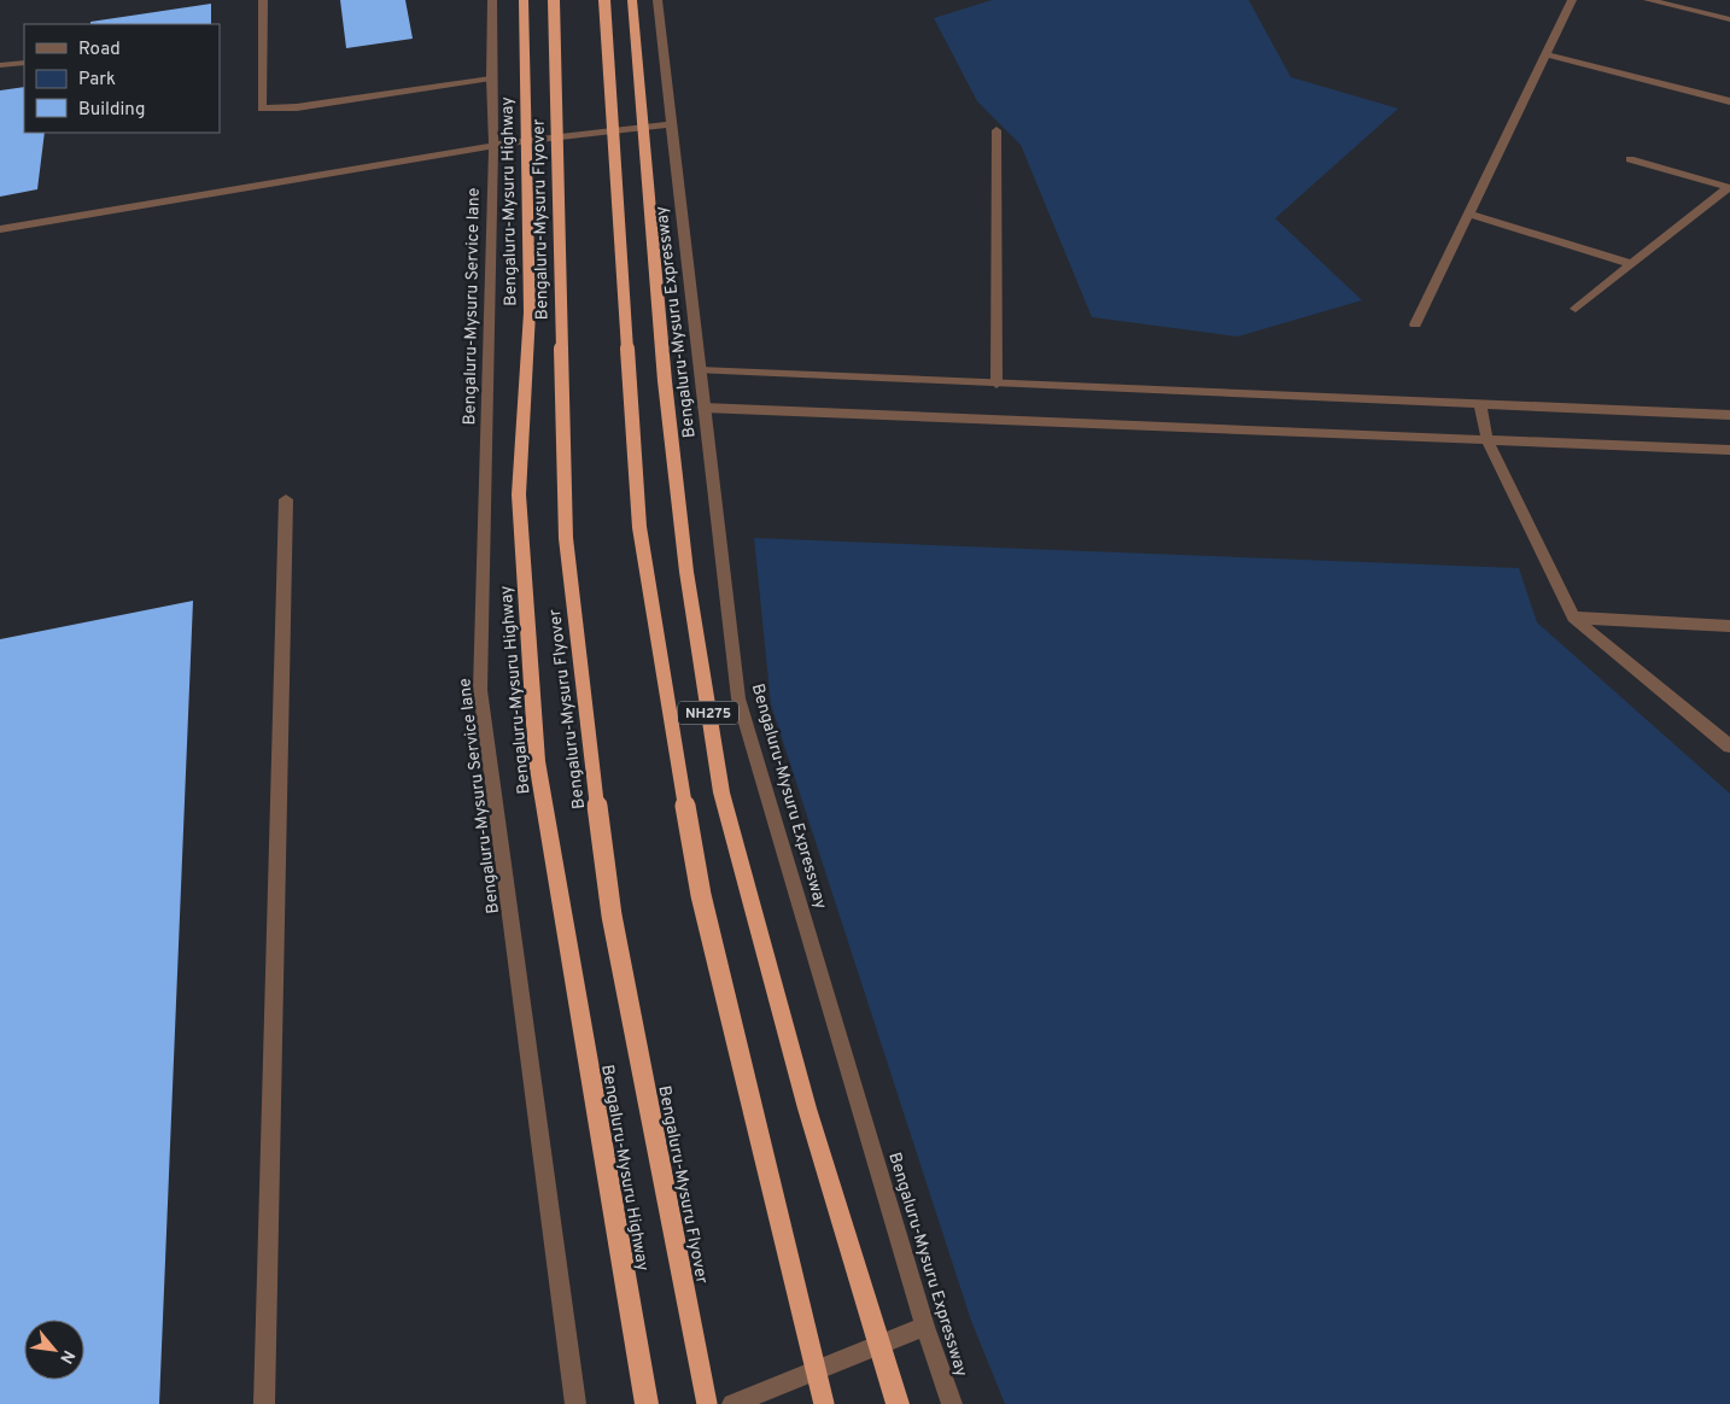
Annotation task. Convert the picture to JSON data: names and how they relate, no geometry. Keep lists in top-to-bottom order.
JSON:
{
  "streets": {
    "highway": [
      "Bengaluru-Mysuru Highway",
      "Bengaluru-Mysuru Flyover",
      "Bengaluru-Mysuru Expressway",
      "NH275"
    ],
    "street": ["Bengaluru-Mysuru Service lane"]
  },
  "legend": ["Road", "Park", "Building"],
  "north": "bottom right"
}
